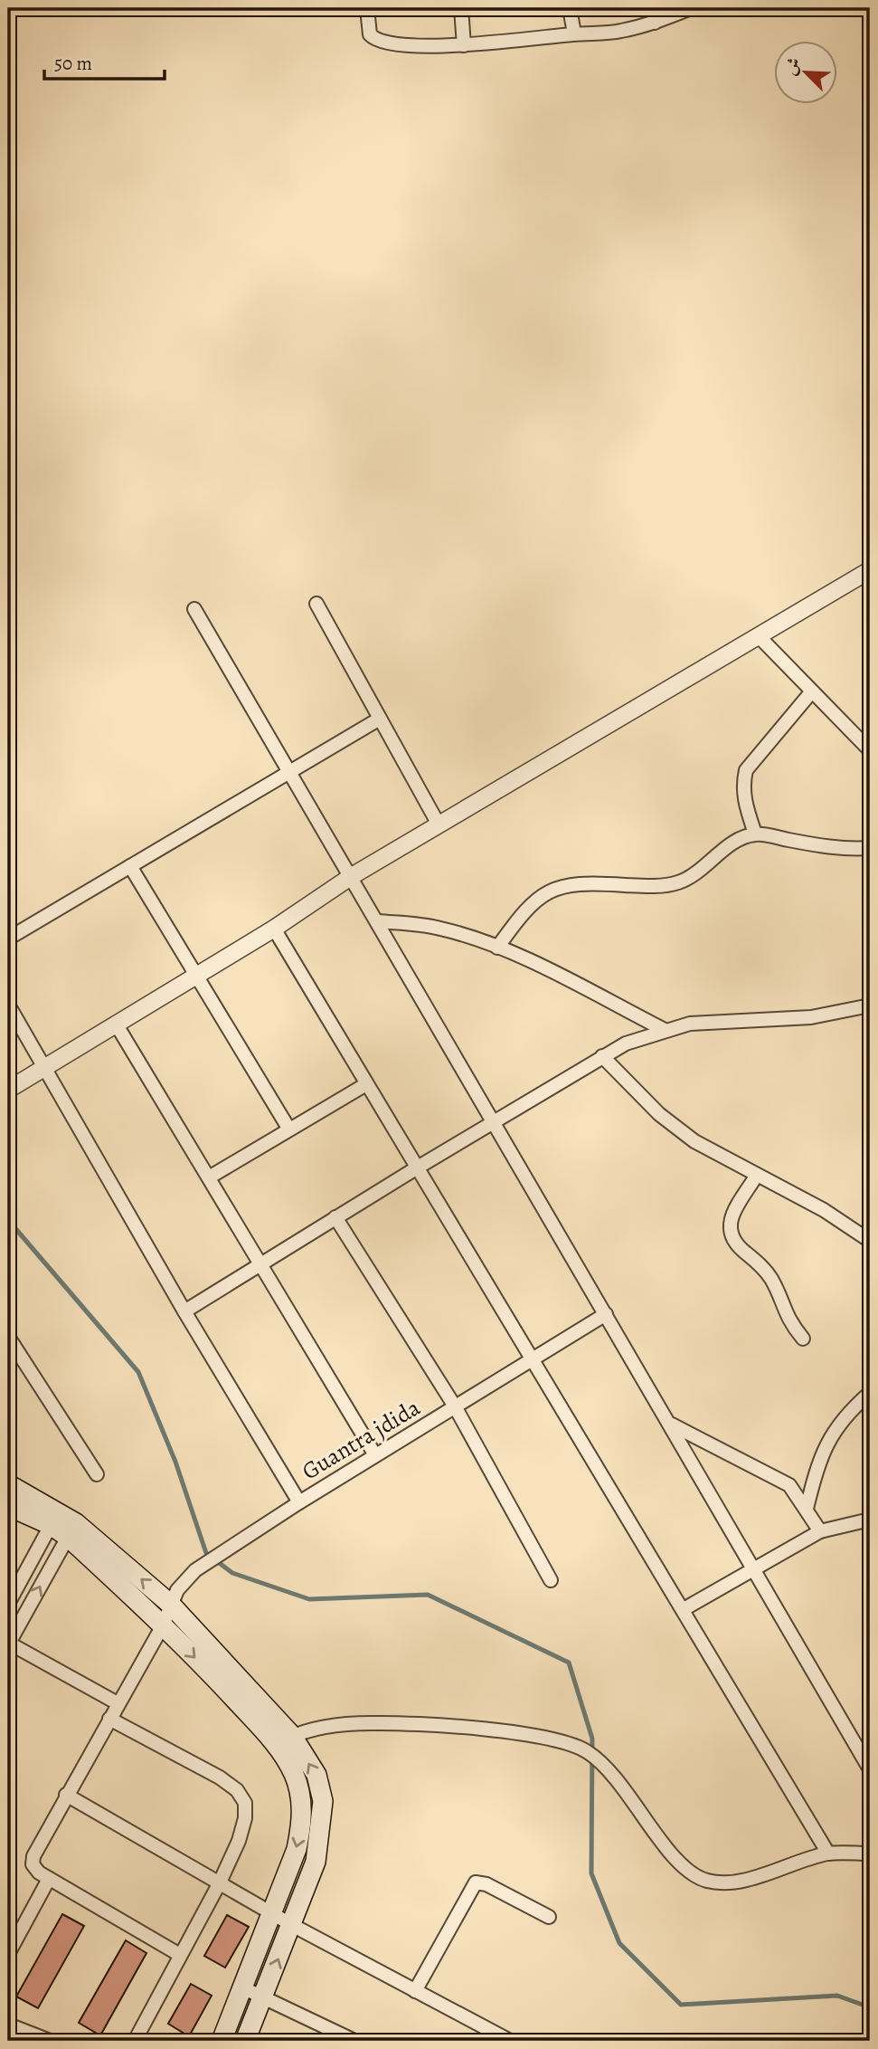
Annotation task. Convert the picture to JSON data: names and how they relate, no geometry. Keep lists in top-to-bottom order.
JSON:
{
  "streets": {
    "street": ["Guantra jdida"]
  },
  "scale_bar": "50 m",
  "north": "top left"
}
